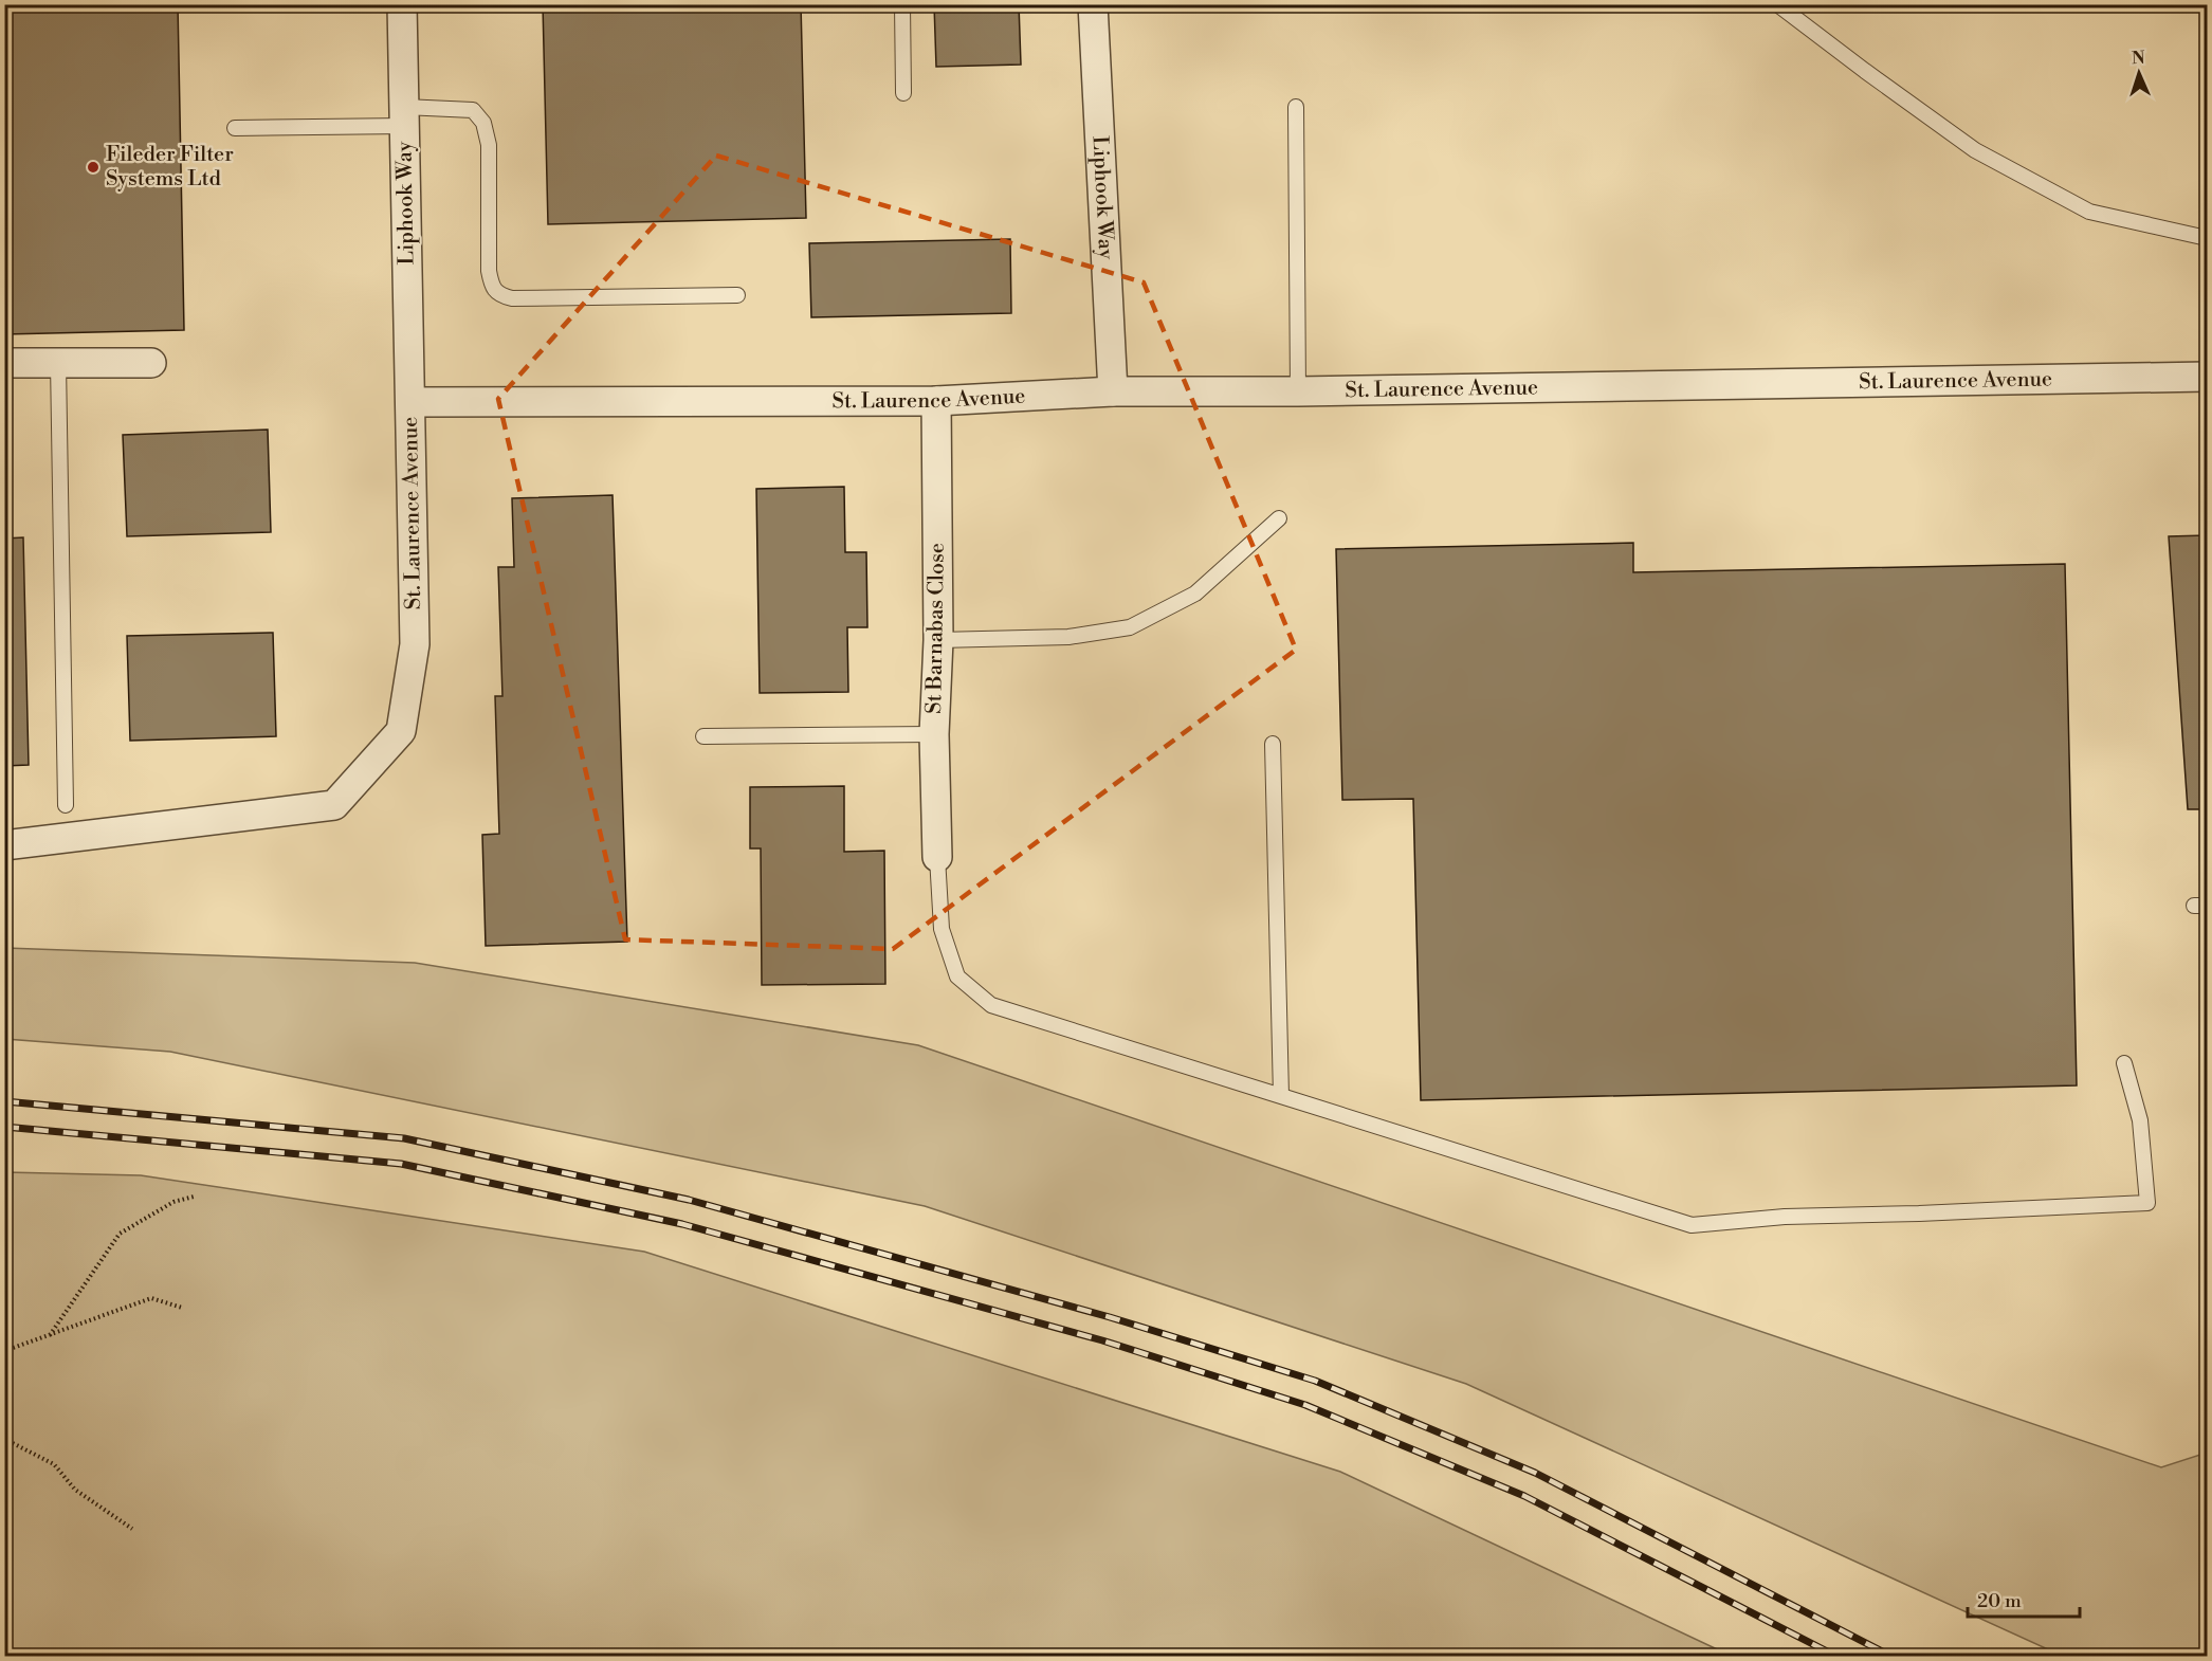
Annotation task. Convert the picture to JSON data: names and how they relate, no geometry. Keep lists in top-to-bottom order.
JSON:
{
  "streets": {
    "street": ["Liphook Way", "St. Laurence Avenue", "St Barnabas Close"]
  },
  "crossings": [
    ["Liphook Way", "St. Laurence Avenue"],
    ["St. Laurence Avenue", "St Barnabas Close"]
  ],
  "places": ["Fileder Filter Systems Ltd"],
  "scale_bar": "20 m",
  "north": "top"
}
